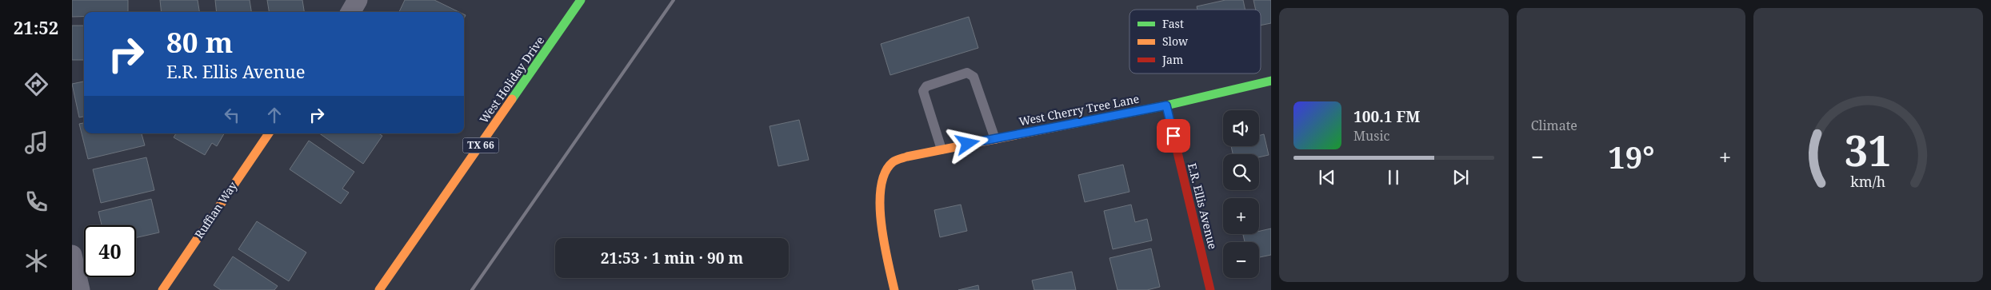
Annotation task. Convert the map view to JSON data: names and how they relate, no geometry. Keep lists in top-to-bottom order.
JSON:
{
  "streets": {
    "street": [
      "West Holiday Drive",
      "West Cherry Tree Lane",
      "TX 66",
      "E.R. Ellis Avenue",
      "Ruffian Way"
    ]
  },
  "crossings": [
    ["West Cherry Tree Lane", "E.R. Ellis Avenue"]
  ],
  "legend": ["Fast", "Slow", "Jam"],
  "page": {
    "tabs": "21:52",
    "tile": "Climate",
    "turn": ["80 m", "E.R. Ellis Avenue"],
    "song": ["100.1 FM", "Music"],
    "map_buttons": ["+", "−"],
    "heat": ["−", "19°", "+"],
    "limit": "40",
    "trip": "21:53 · 1 min · 90 m",
    "gauge": ["31", "km/h"]
  }
}
